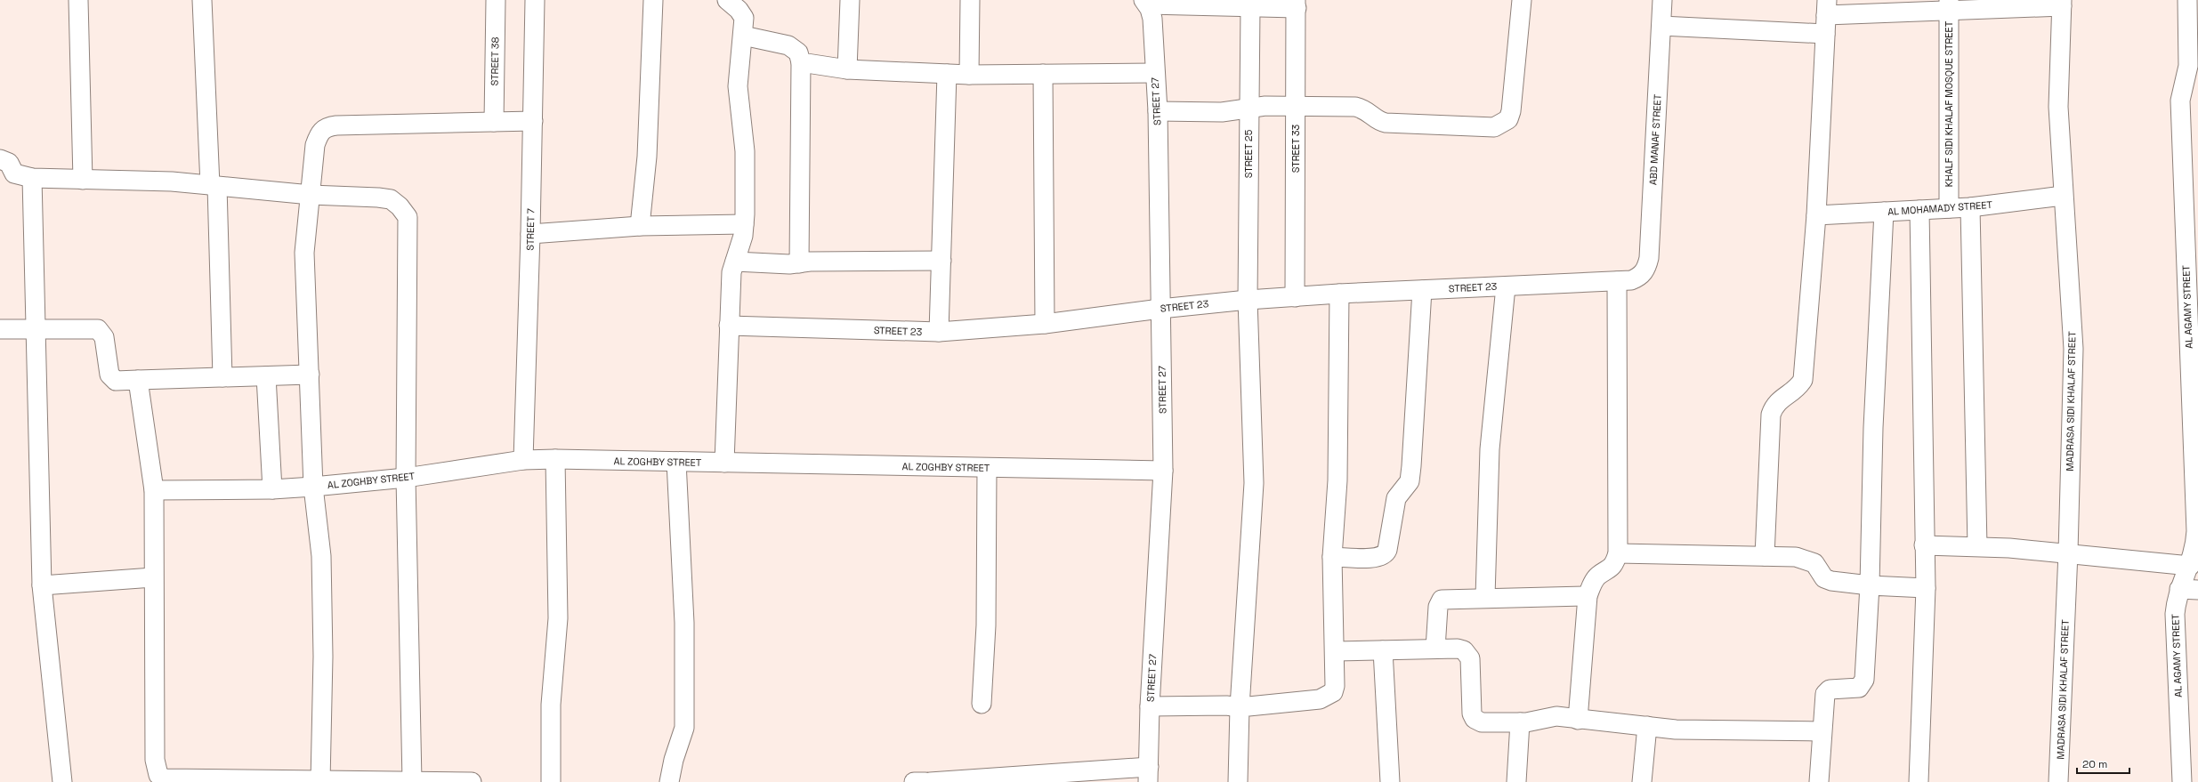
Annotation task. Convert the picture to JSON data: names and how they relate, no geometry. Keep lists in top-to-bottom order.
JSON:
{
  "streets": {
    "street": [
      "STREET 38",
      "STREET 27",
      "KHALF SIDI KHALAF MOSQUE STREET",
      "ABD MANAF STREET",
      "STREET 33",
      "STREET 25",
      "AL MOHAMADY STREET",
      "STREET 7",
      "STREET 23",
      "AL AGAMY STREET",
      "MADRASA SIDI KHALAF STREET",
      "AL ZOGHBY STREET"
    ]
  },
  "crossings": [
    ["STREET 27", "STREET 23"],
    ["STREET 27", "AL ZOGHBY STREET"],
    ["KHALF SIDI KHALAF MOSQUE STREET", "AL MOHAMADY STREET"],
    ["ABD MANAF STREET", "STREET 23"],
    ["STREET 33", "STREET 23"],
    ["STREET 25", "STREET 23"],
    ["AL MOHAMADY STREET", "MADRASA SIDI KHALAF STREET"],
    ["STREET 7", "AL ZOGHBY STREET"]
  ],
  "scale_bar": "20 m"
}
